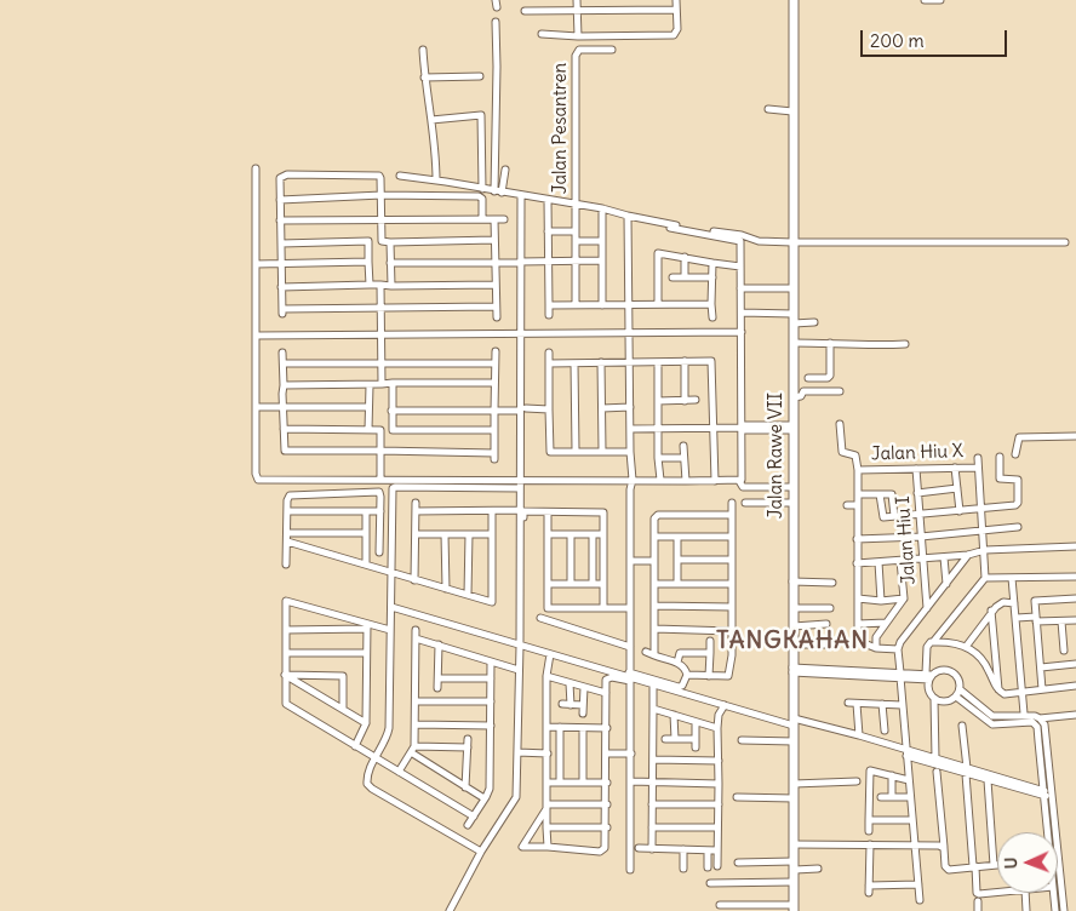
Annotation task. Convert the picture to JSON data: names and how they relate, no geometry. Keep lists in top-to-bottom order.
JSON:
{
  "streets": {
    "main road": ["Jalan Rawe VII"],
    "street": ["Jalan Pesantren", "Jalan Hiu X", "Jalan Hiu I"]
  },
  "crossings": [
    ["Jalan Hiu X", "Jalan Hiu I"]
  ],
  "districts": ["TANGKAHAN"],
  "scale_bar": "200 m",
  "north": "left"
}
